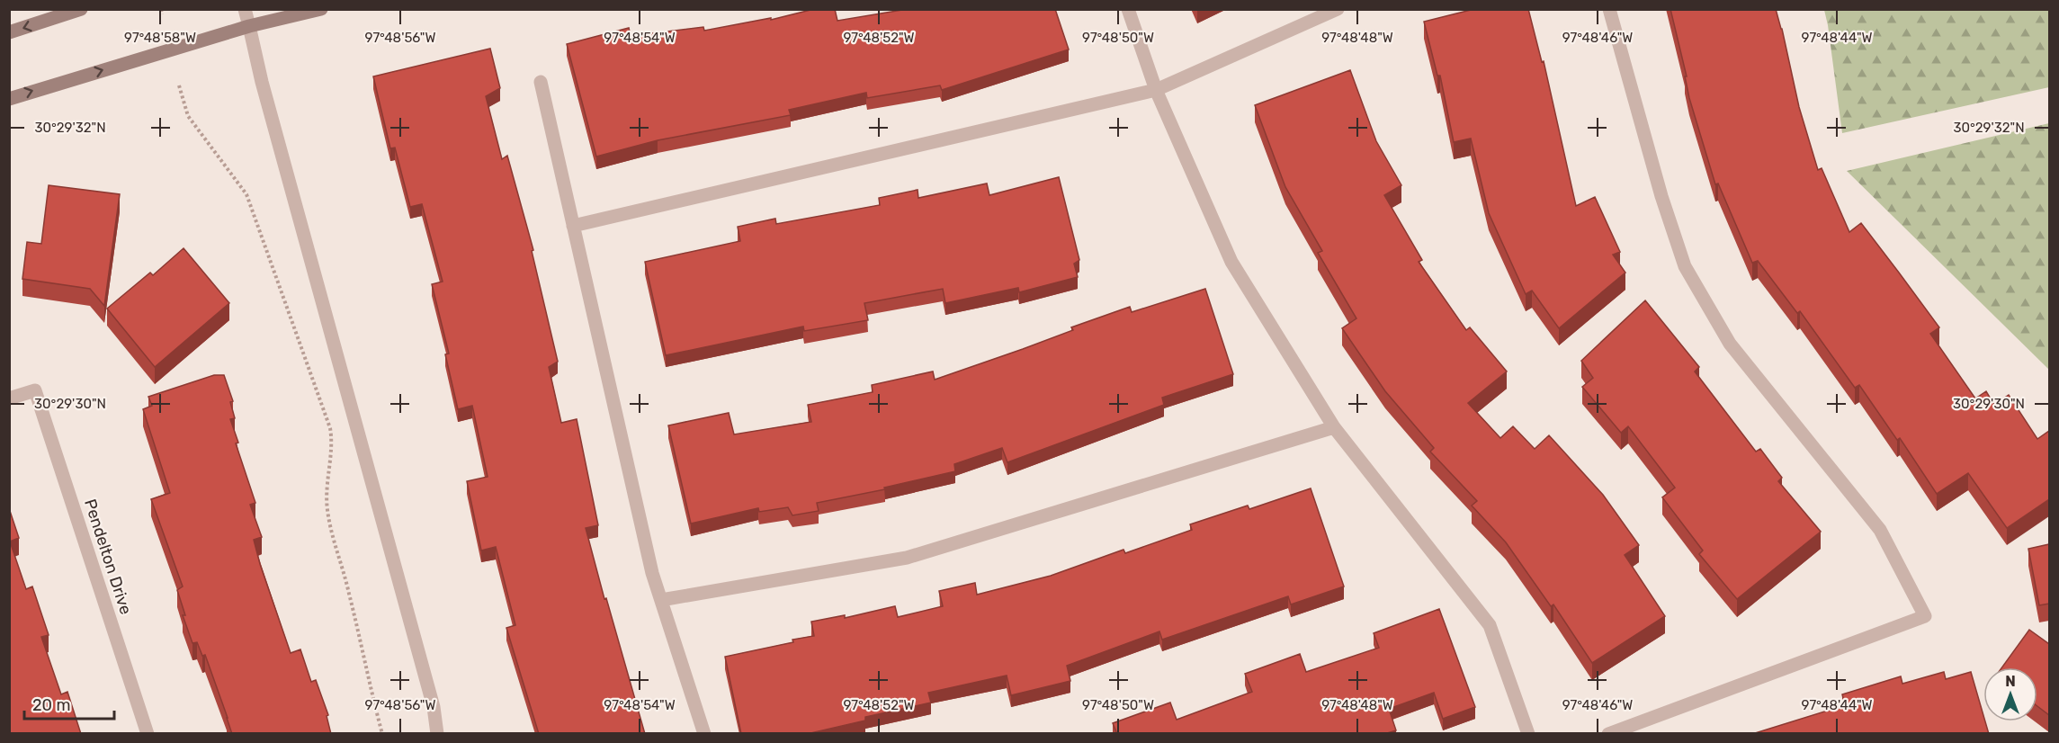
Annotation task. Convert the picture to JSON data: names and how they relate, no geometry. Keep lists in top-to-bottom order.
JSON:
{
  "streets": {
    "street": ["Pendelton Drive"]
  },
  "scale_bar": "20 m",
  "north": "top",
  "coordinates": [
    "97°48'58\"W",
    "97°48'56\"W",
    "97°48'54\"W",
    "97°48'52\"W",
    "97°48'50\"W",
    "97°48'48\"W",
    "97°48'46\"W",
    "97°48'44\"W",
    "30°29'32\"N",
    "30°29'30\"N"
  ]
}
